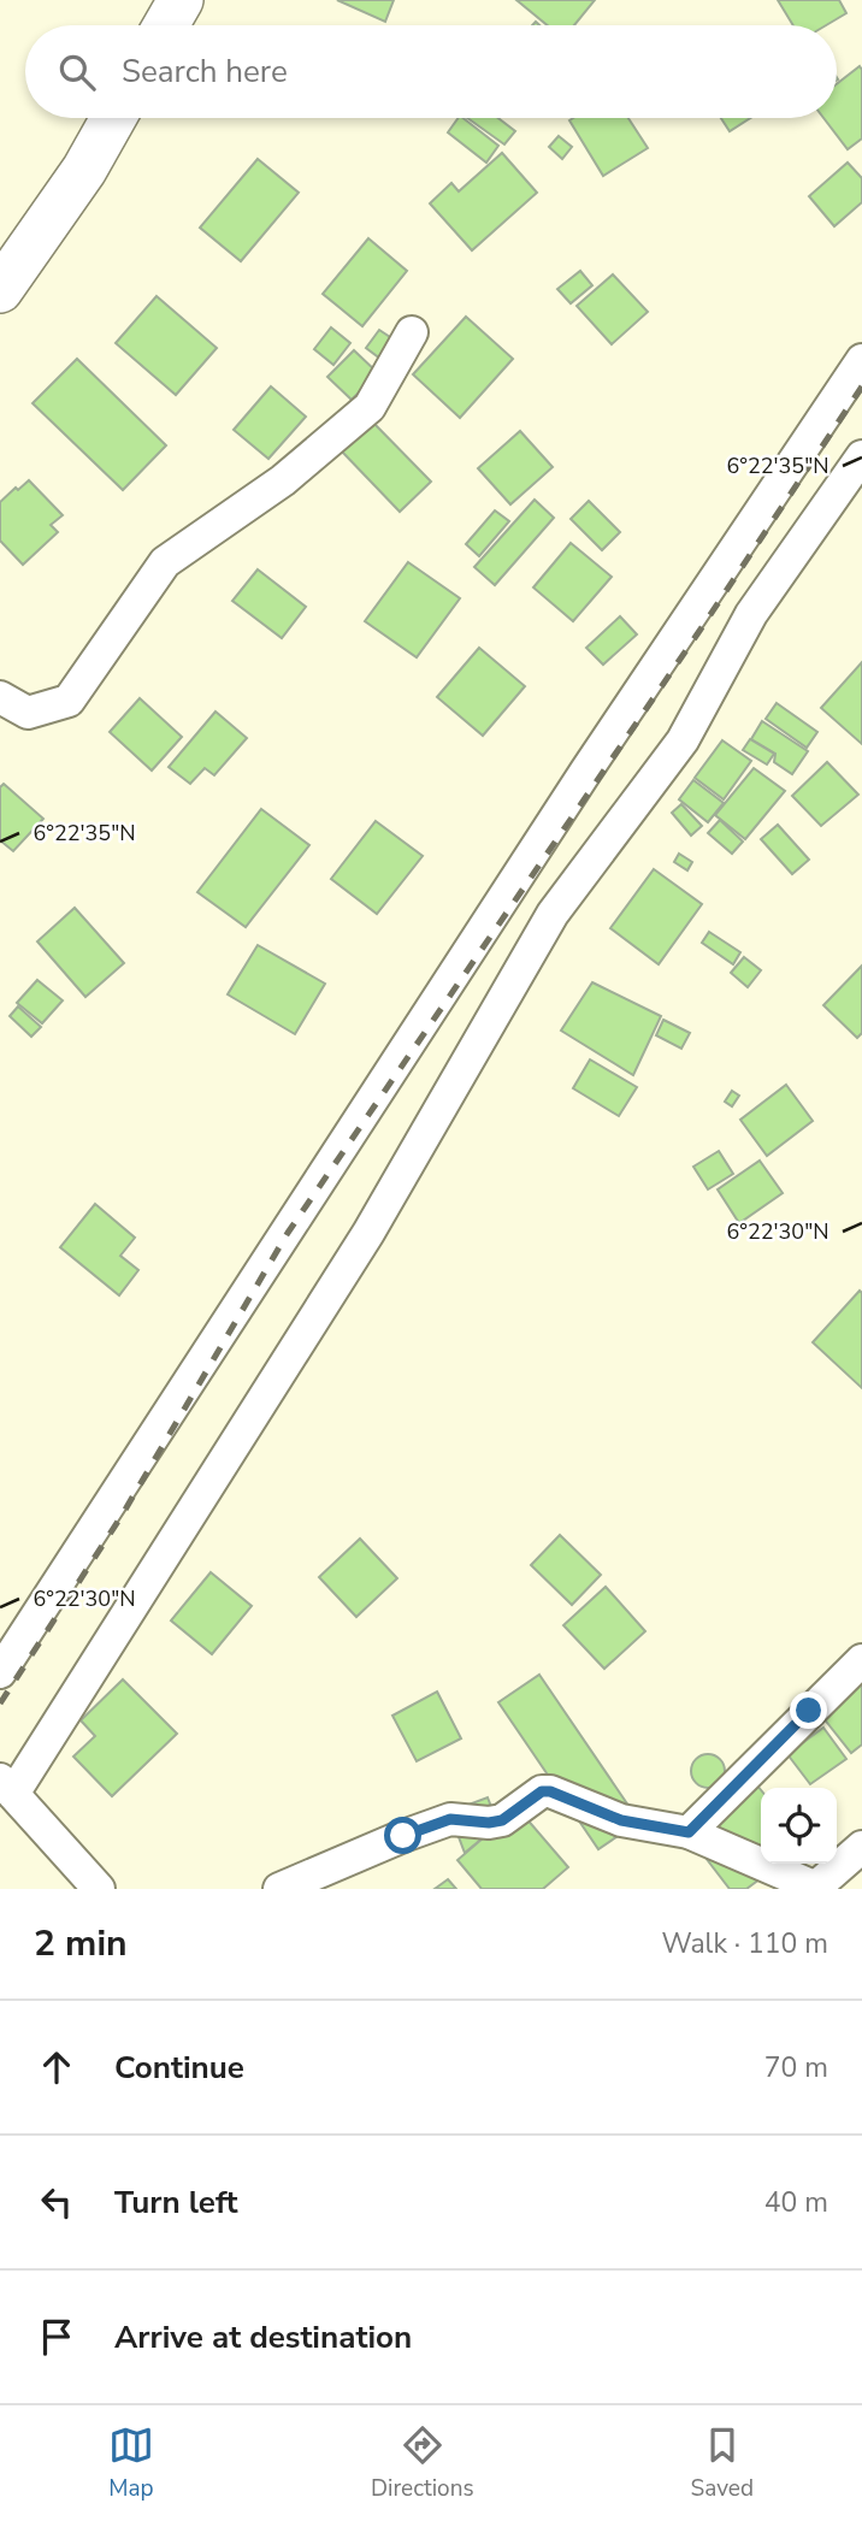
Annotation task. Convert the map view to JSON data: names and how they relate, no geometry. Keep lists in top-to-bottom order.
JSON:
{
  "page": {
    "search": "Search here",
    "heading": ["2 min", "Walk · 110 m"],
    "list": [
      ["Continue", "70 m"],
      ["Turn left", "40 m"],
      "Arrive at destination"
    ],
    "nav": ["Map", "Directions", "Saved"]
  },
  "coordinates": ["6°22'35\"N", "6°22'30\"N"]
}
